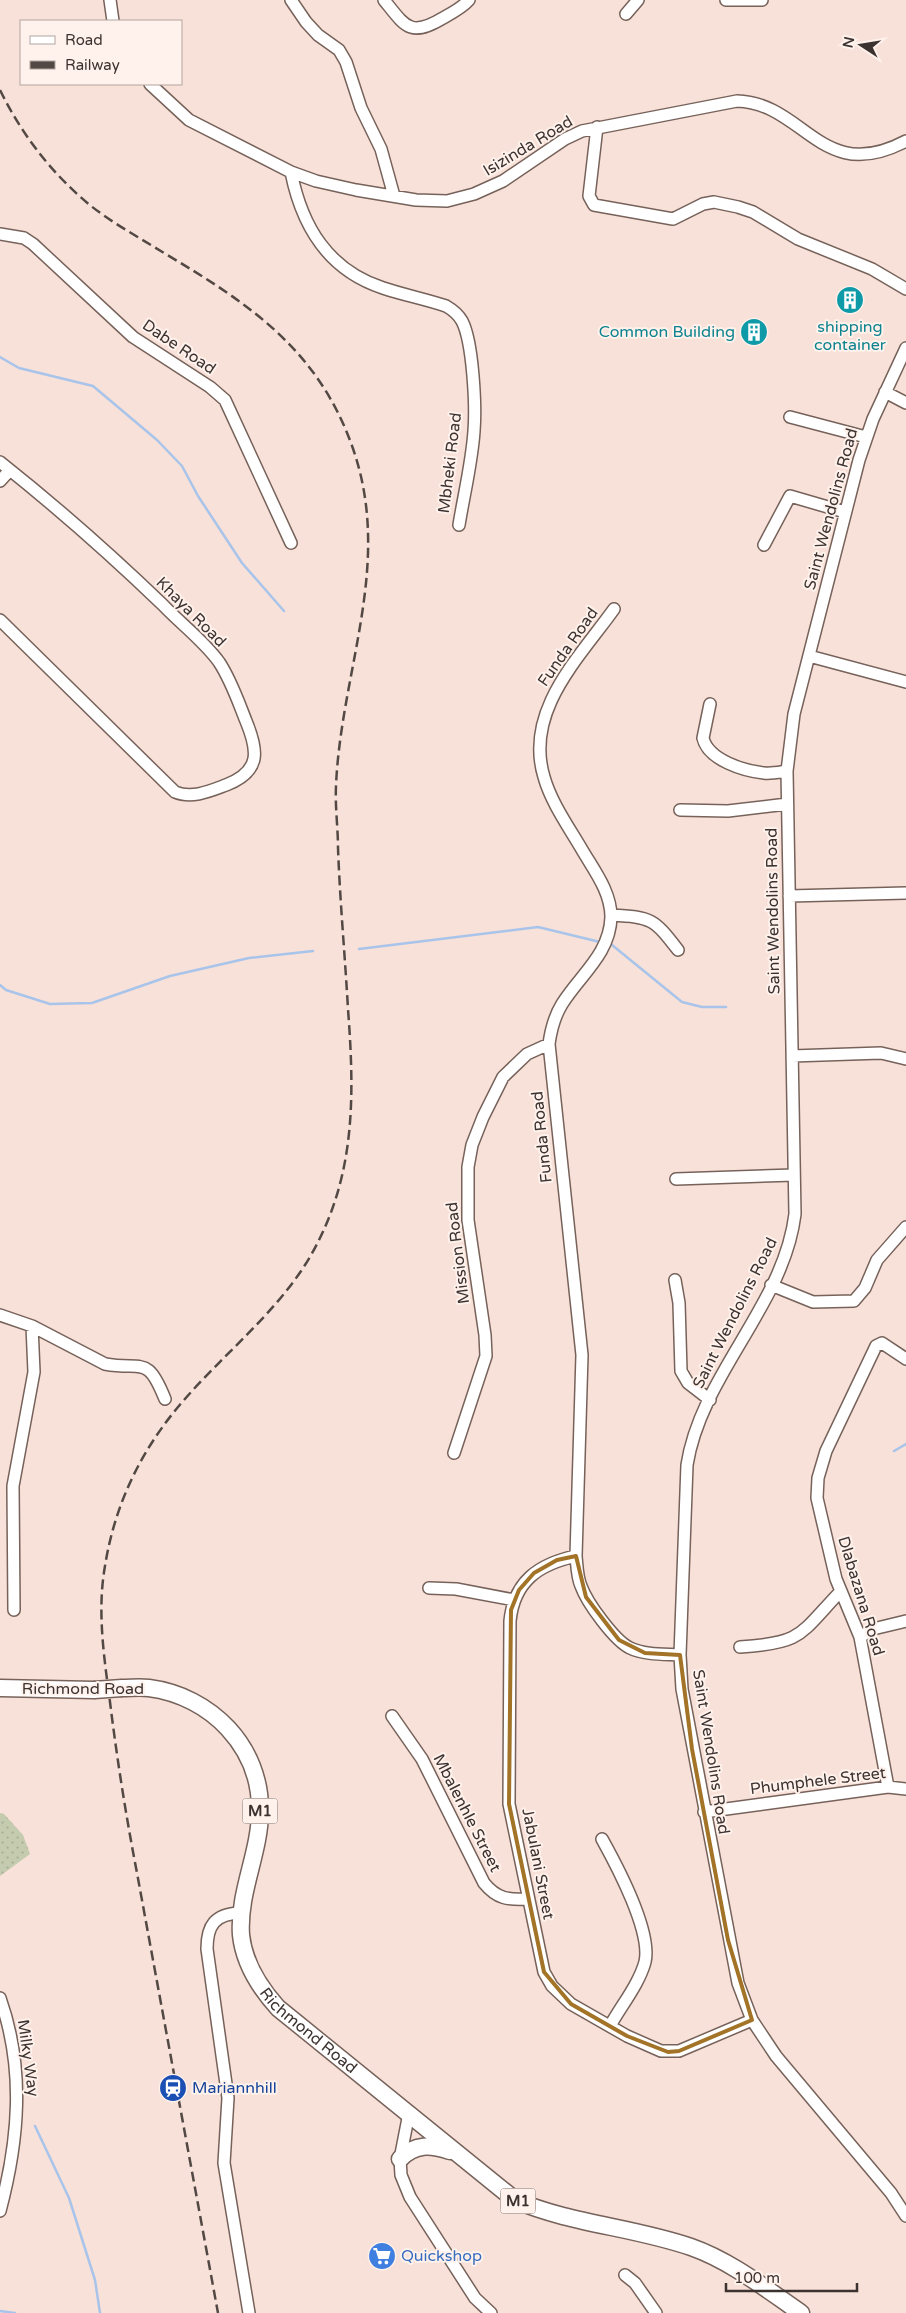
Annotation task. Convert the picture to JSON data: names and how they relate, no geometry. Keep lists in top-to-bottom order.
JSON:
{
  "streets": {
    "highway": ["Richmond Road", "M1"],
    "street": [
      "Isizinda Road",
      "Dabe Road",
      "Mbheki Road",
      "Saint Wendolins Road",
      "Khaya Road",
      "Funda Road",
      "Mission Road",
      "Dlabazana Road",
      "Phumphele Street",
      "Mbalenhle Street",
      "Jabulani Street",
      "Milky Way"
    ]
  },
  "crossings": [
    ["Isizinda Road", "Mbheki Road"],
    ["Saint Wendolins Road", "Funda Road"],
    ["Saint Wendolins Road", "Phumphele Street"],
    ["Saint Wendolins Road", "Jabulani Street"],
    ["Funda Road", "Mission Road"],
    ["Funda Road", "Jabulani Street"],
    ["Dlabazana Road", "Phumphele Street"],
    ["Mbalenhle Street", "Jabulani Street"]
  ],
  "places": {
    "building": ["shipping container", "Common Building"],
    "station": ["Mariannhill"],
    "supermarket": ["Quickshop"]
  },
  "legend": ["Road", "Railway"],
  "scale_bar": "100 m",
  "north": "left"
}
